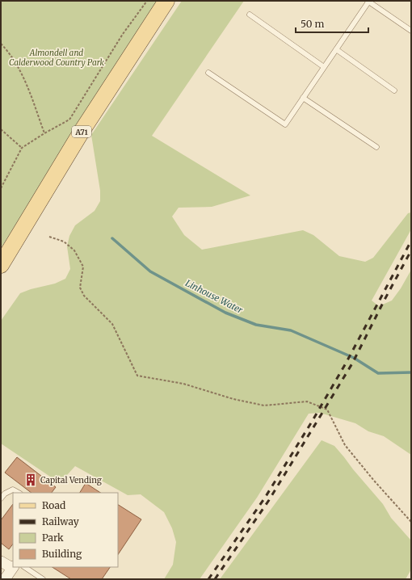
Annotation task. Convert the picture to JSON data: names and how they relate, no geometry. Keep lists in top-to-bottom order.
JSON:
{
  "streets": {
    "main road": ["A71"]
  },
  "water": ["Linhouse Water"],
  "parks": ["Almondell and Calderwood Country Park"],
  "places": {
    "building": ["Capital Vending"]
  },
  "legend": [
    "Road",
    "Railway",
    "Park",
    "Building"
  ],
  "scale_bar": "50 m"
}
